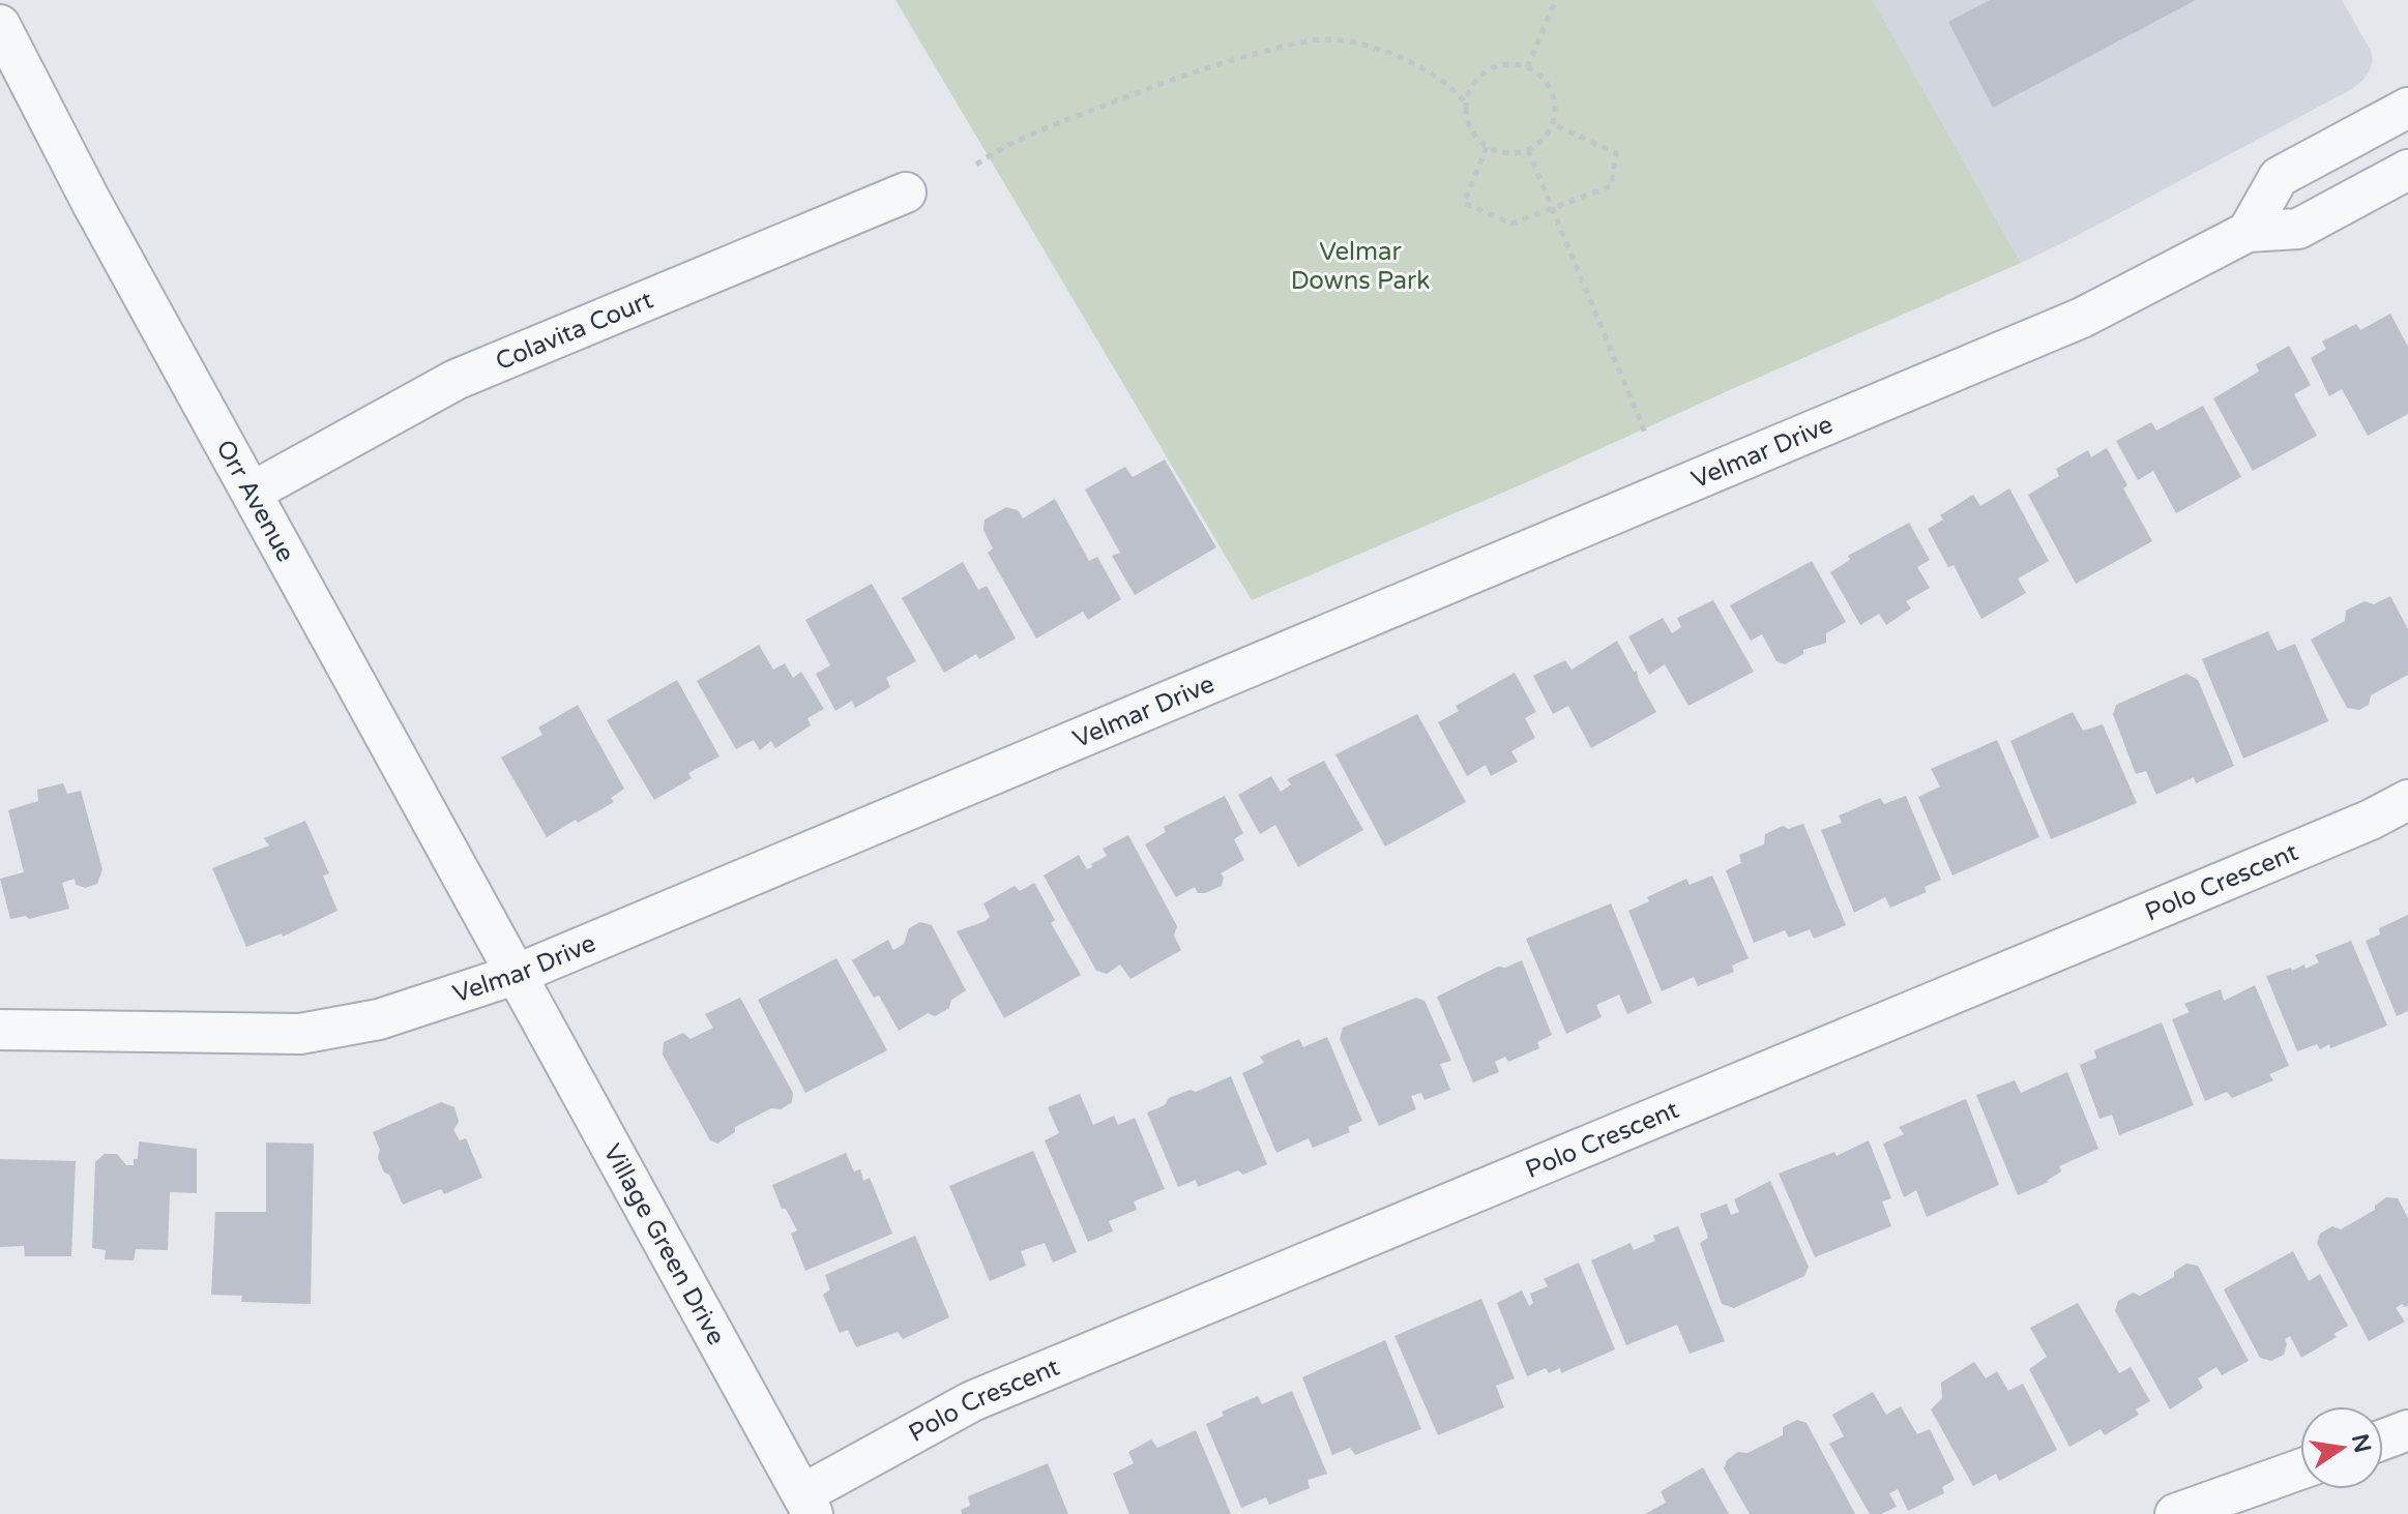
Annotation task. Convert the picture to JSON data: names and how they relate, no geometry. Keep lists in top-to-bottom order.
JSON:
{
  "streets": {
    "street": [
      "Colavita Court",
      "Velmar Drive",
      "Orr Avenue",
      "Polo Crescent",
      "Village Green Drive"
    ]
  },
  "crossings": [
    ["Colavita Court", "Orr Avenue"],
    ["Velmar Drive", "Orr Avenue"],
    ["Velmar Drive", "Village Green Drive"],
    ["Orr Avenue", "Village Green Drive"],
    ["Polo Crescent", "Village Green Drive"]
  ],
  "parks": ["Velmar Downs Park"],
  "north": "right"
}
